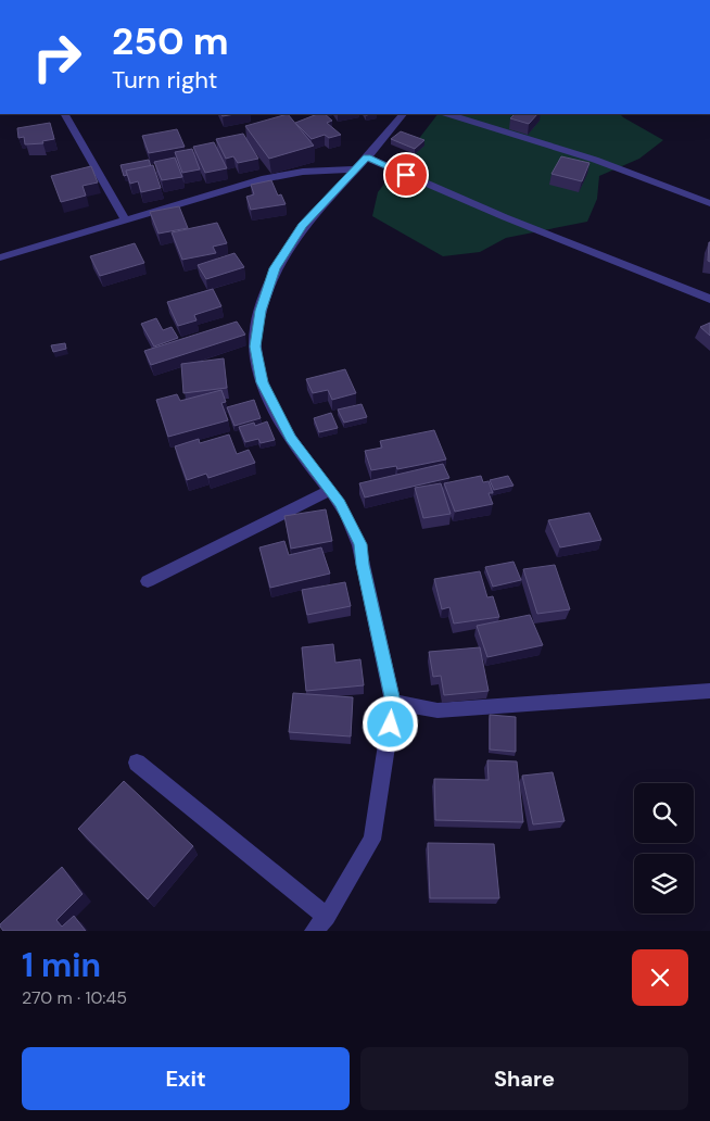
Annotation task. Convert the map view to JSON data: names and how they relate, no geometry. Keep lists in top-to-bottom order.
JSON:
{
  "page": {
    "turn": ["250 m", "Turn right"],
    "heading": ["1 min", "270 m · 10:45"],
    "buttons": ["Exit", "Share"]
  }
}
